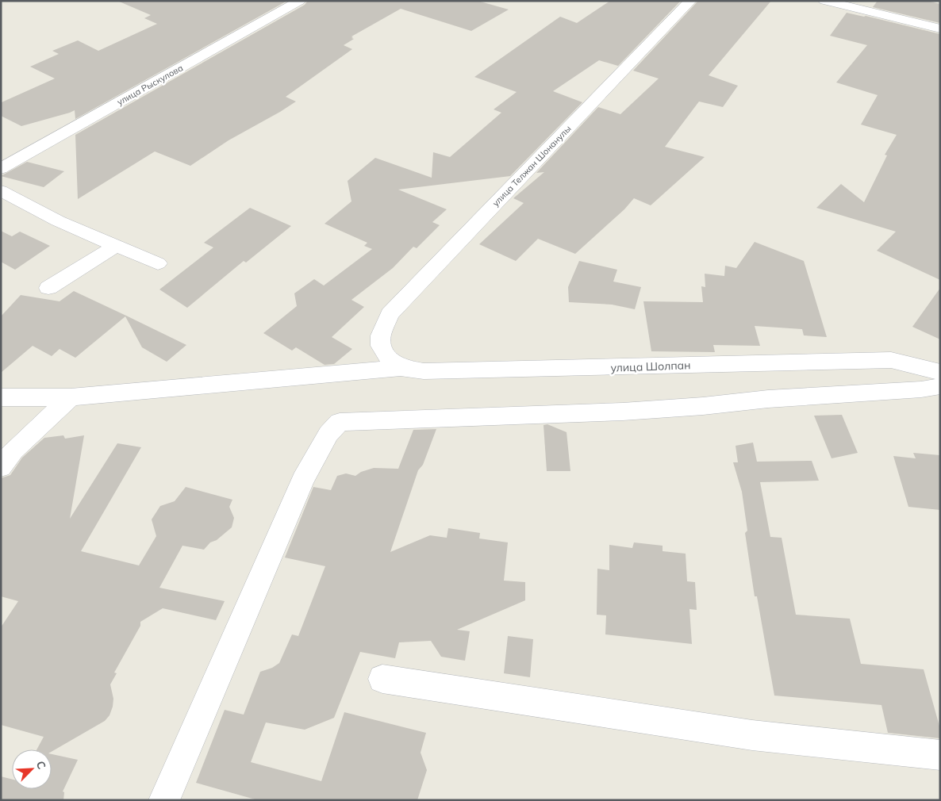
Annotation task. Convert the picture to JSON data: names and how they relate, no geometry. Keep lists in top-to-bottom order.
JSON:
{
  "streets": {
    "street": ["улица Рыскулова", "улица Телжан Шонанулы", "улица Шолпан"]
  },
  "crossings": [
    ["улица Телжан Шонанулы", "улица Шолпан"]
  ],
  "north": "top right"
}
